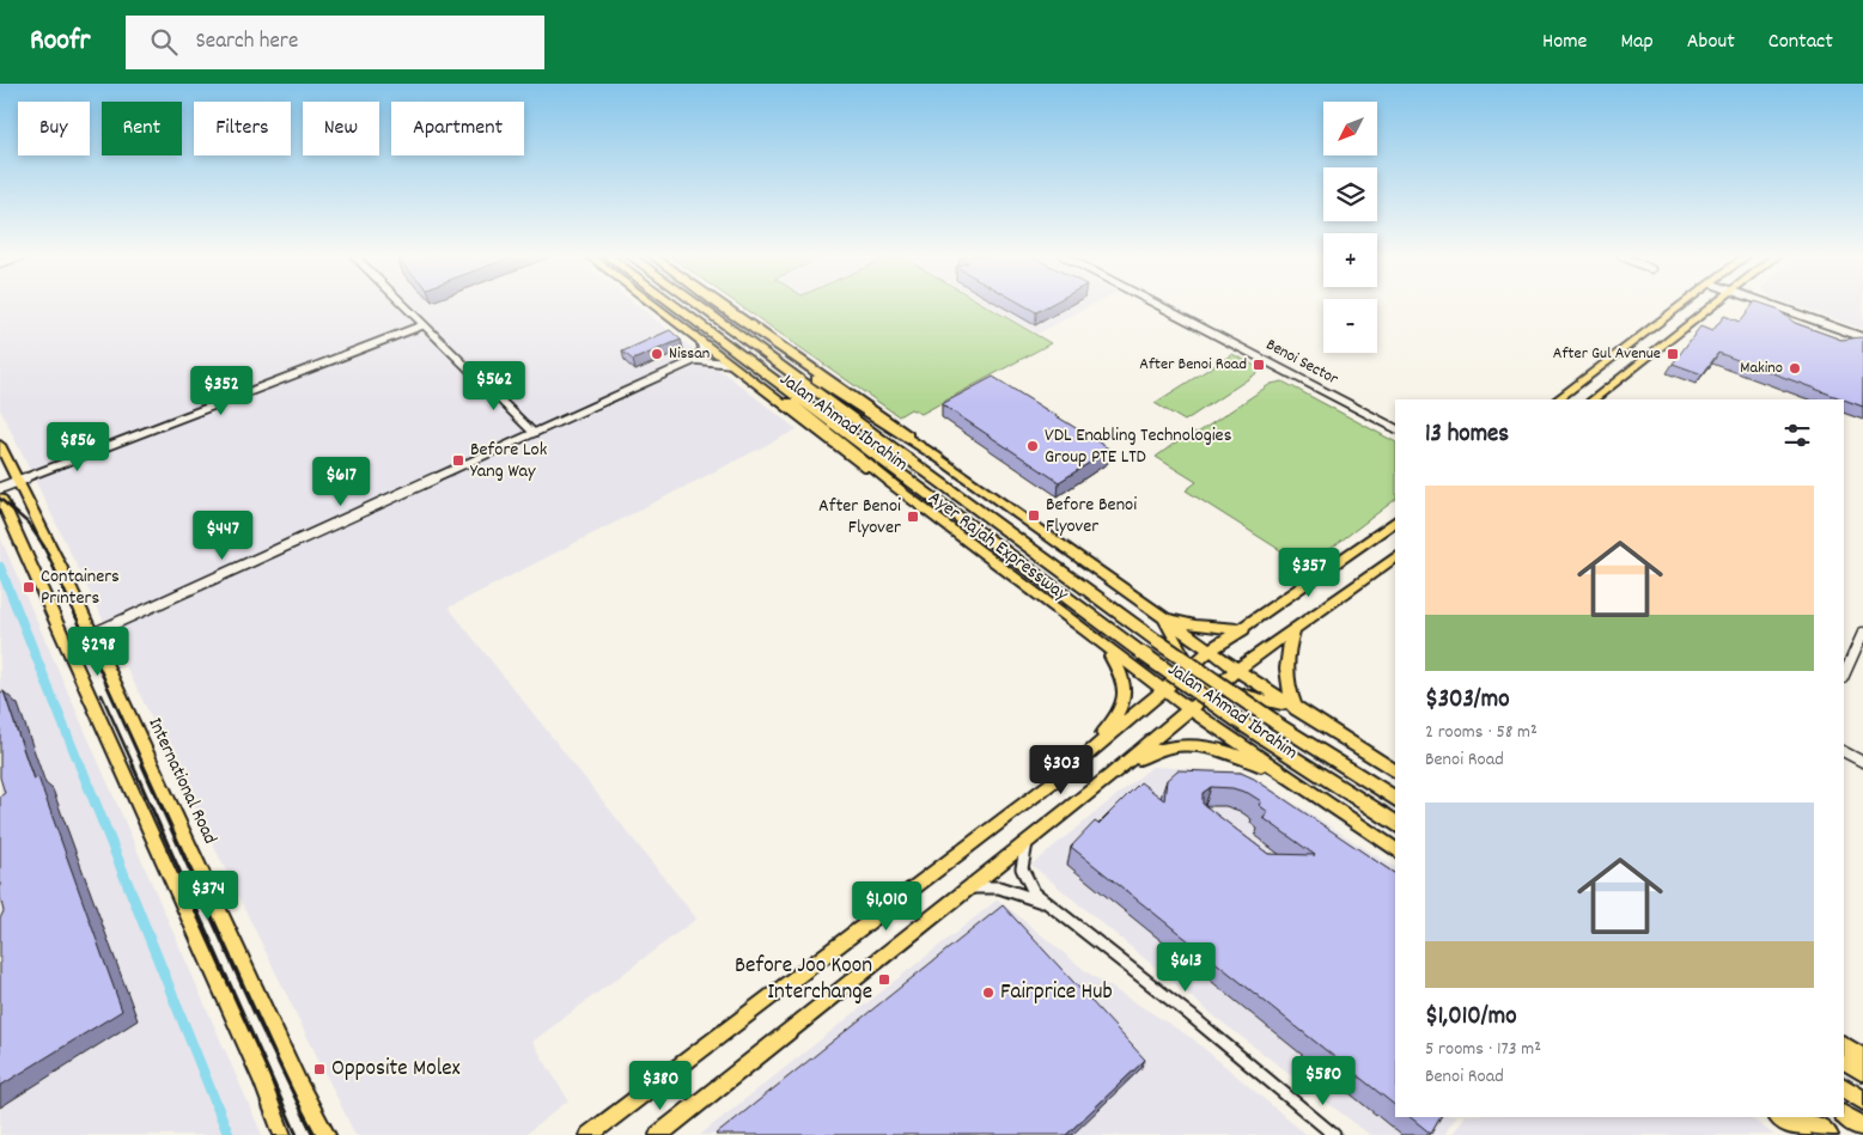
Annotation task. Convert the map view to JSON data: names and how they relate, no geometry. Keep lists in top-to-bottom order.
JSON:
{
  "streets": {
    "highway": ["Ayer Rajah Expressway"],
    "main road": ["Jalan Ahmad Ibrahim", "International Road"],
    "street": ["Benoi Sector"]
  },
  "crossings": [
    ["Jalan Ahmad Ibrahim", "Ayer Rajah Expressway"]
  ],
  "places": {
    "other": [
      "Nissan",
      "Makino",
      "VDL Enabling Technologies Group PTE LTD",
      "Fairprice Hub"
    ],
    "transit": [
      "After Gul Avenue",
      "After Benoi Road",
      "Before Lok Yang Way",
      "Before Benoi Flyover",
      "After Benoi Flyover",
      "Containers Printers",
      "Before Joo Koon Interchange",
      "Opposite Molex"
    ]
  },
  "north": "bottom left",
  "page": {
    "header": "Roofr",
    "search": "Search here",
    "nav": [
      "Home",
      "Map",
      "About",
      "Contact"
    ],
    "map_buttons": ["+", "−"],
    "chip": [
      "Buy",
      "Rent",
      "Filters",
      "New",
      "Apartment"
    ],
    "price": [
      "$562",
      "$352",
      "$856",
      "$617",
      "$447",
      "$357",
      "$298",
      "$303",
      "$374",
      "$1,010",
      "$613",
      "$580",
      "$380"
    ],
    "heading": "13 homes",
    "list": [
      {
        "name": "$303/mo",
        "note": "2 rooms · 58 m² · Benoi Road"
      },
      {
        "name": "$1,010/mo",
        "note": "5 rooms · 173 m² · Benoi Road"
      }
    ]
  }
}
